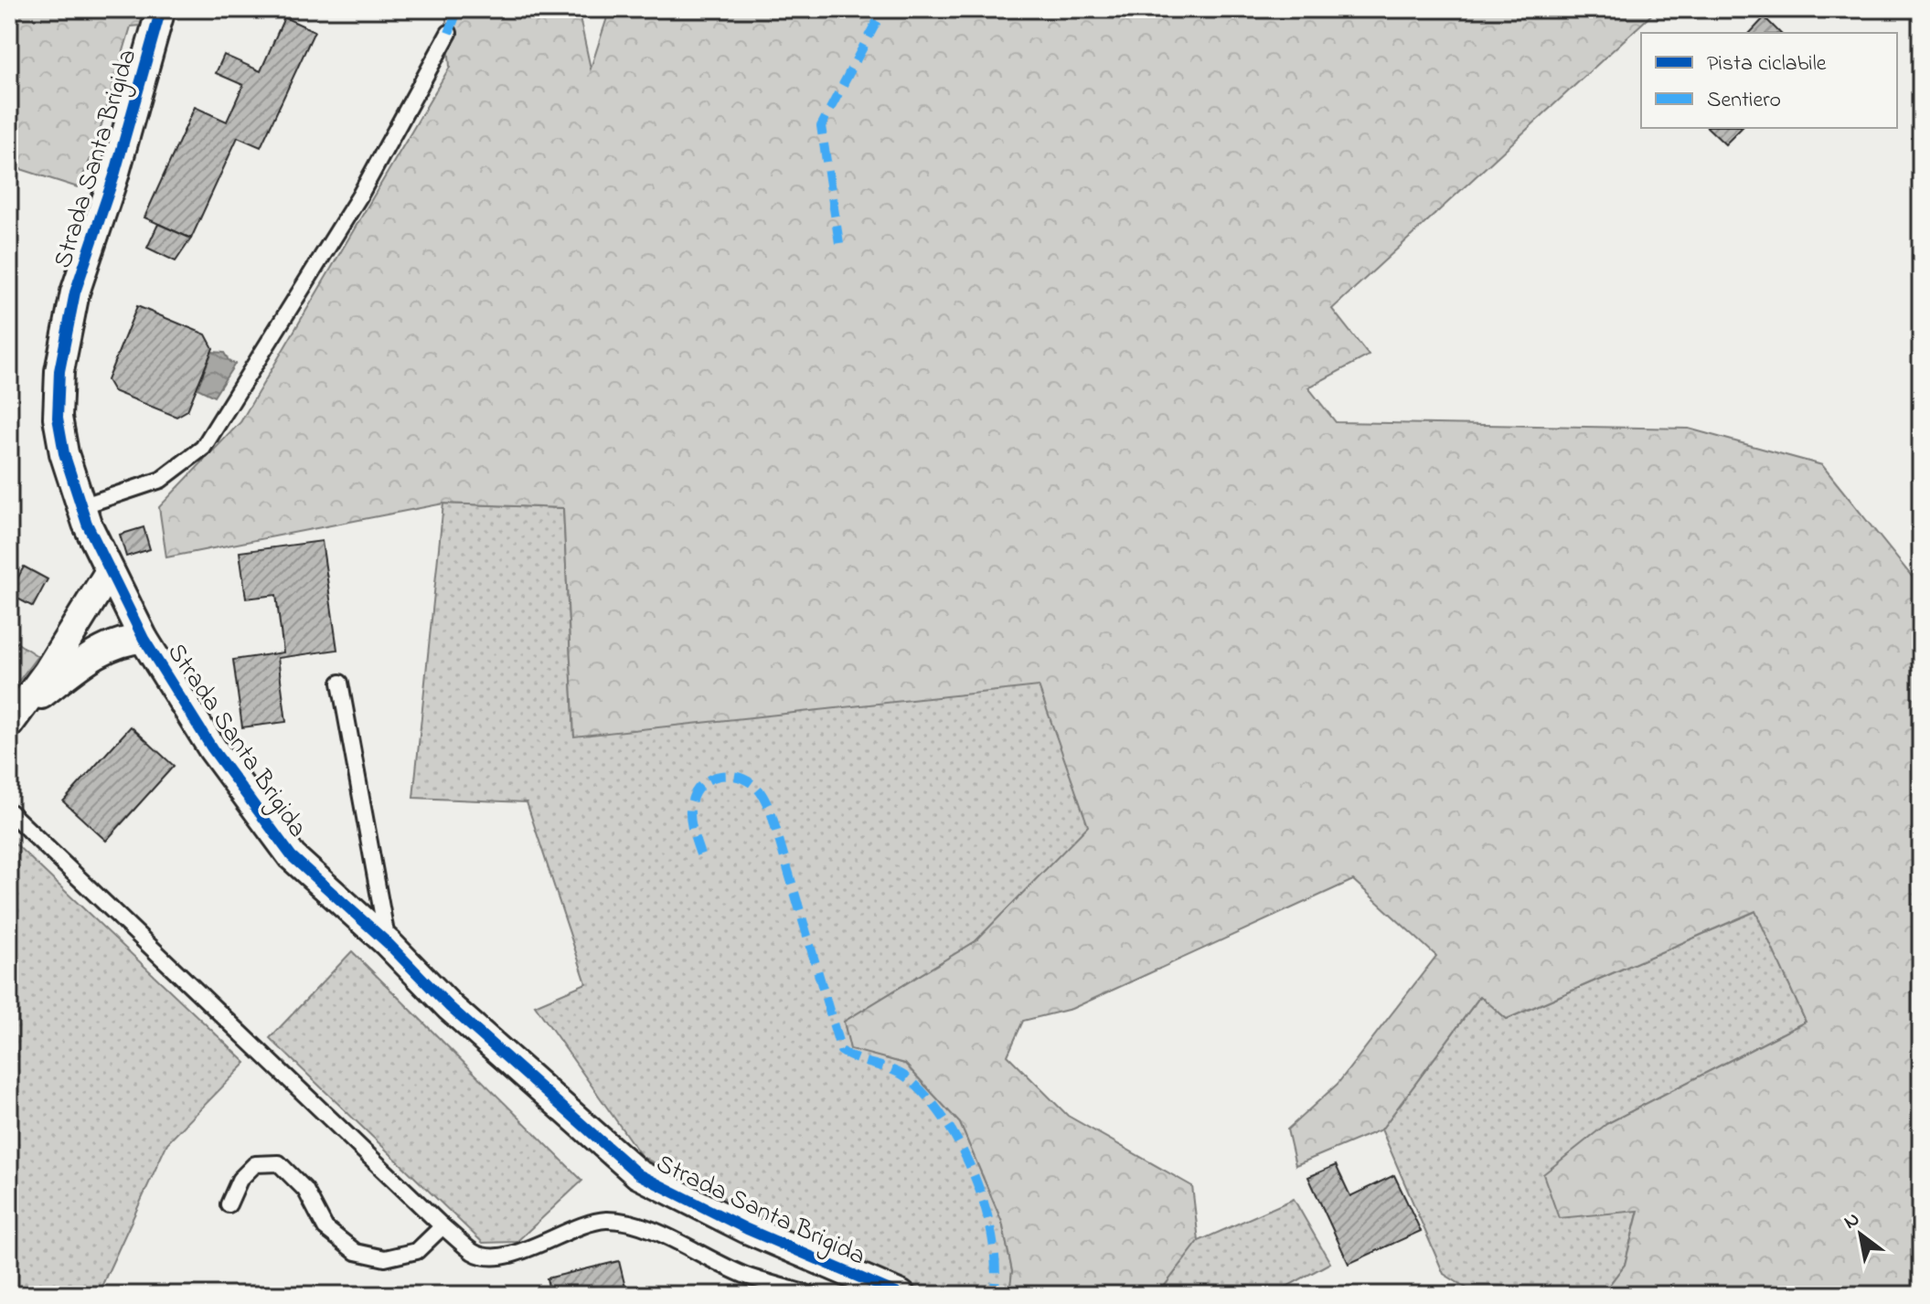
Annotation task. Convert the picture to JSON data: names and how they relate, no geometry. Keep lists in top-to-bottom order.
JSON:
{
  "streets": {
    "street": ["Strada Santa Brigida"]
  },
  "legend": ["Pista ciclabile", "Sentiero"],
  "north": "top left"
}
